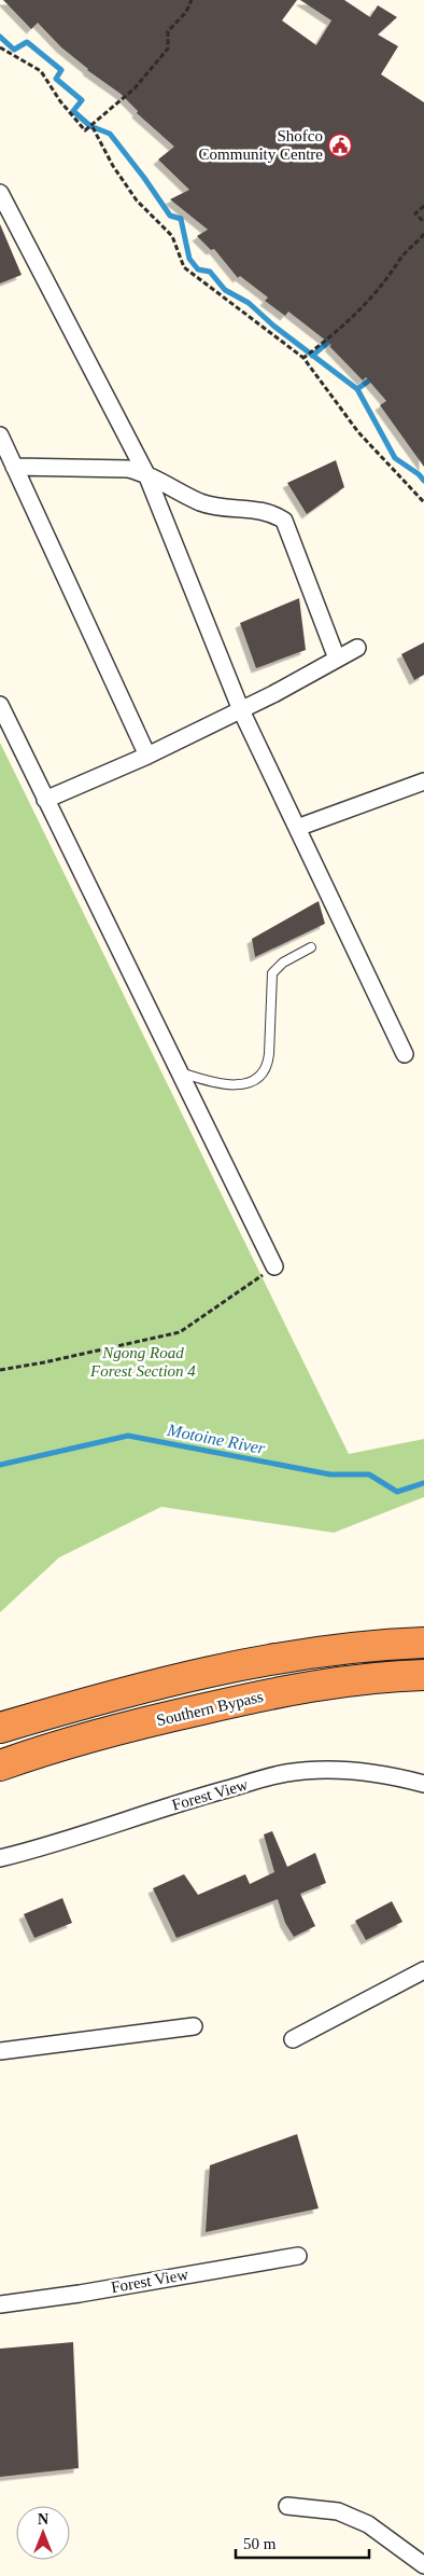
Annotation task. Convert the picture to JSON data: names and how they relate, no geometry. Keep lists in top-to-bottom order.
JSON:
{
  "streets": {
    "highway": ["Southern Bypass"],
    "street": ["Forest View"]
  },
  "water": ["Motoine River"],
  "parks": ["Ngong Road Forest Section 4"],
  "places": {
    "public building": ["Shofco Community Centre"]
  },
  "scale_bar": "50 m",
  "north": "top"
}
